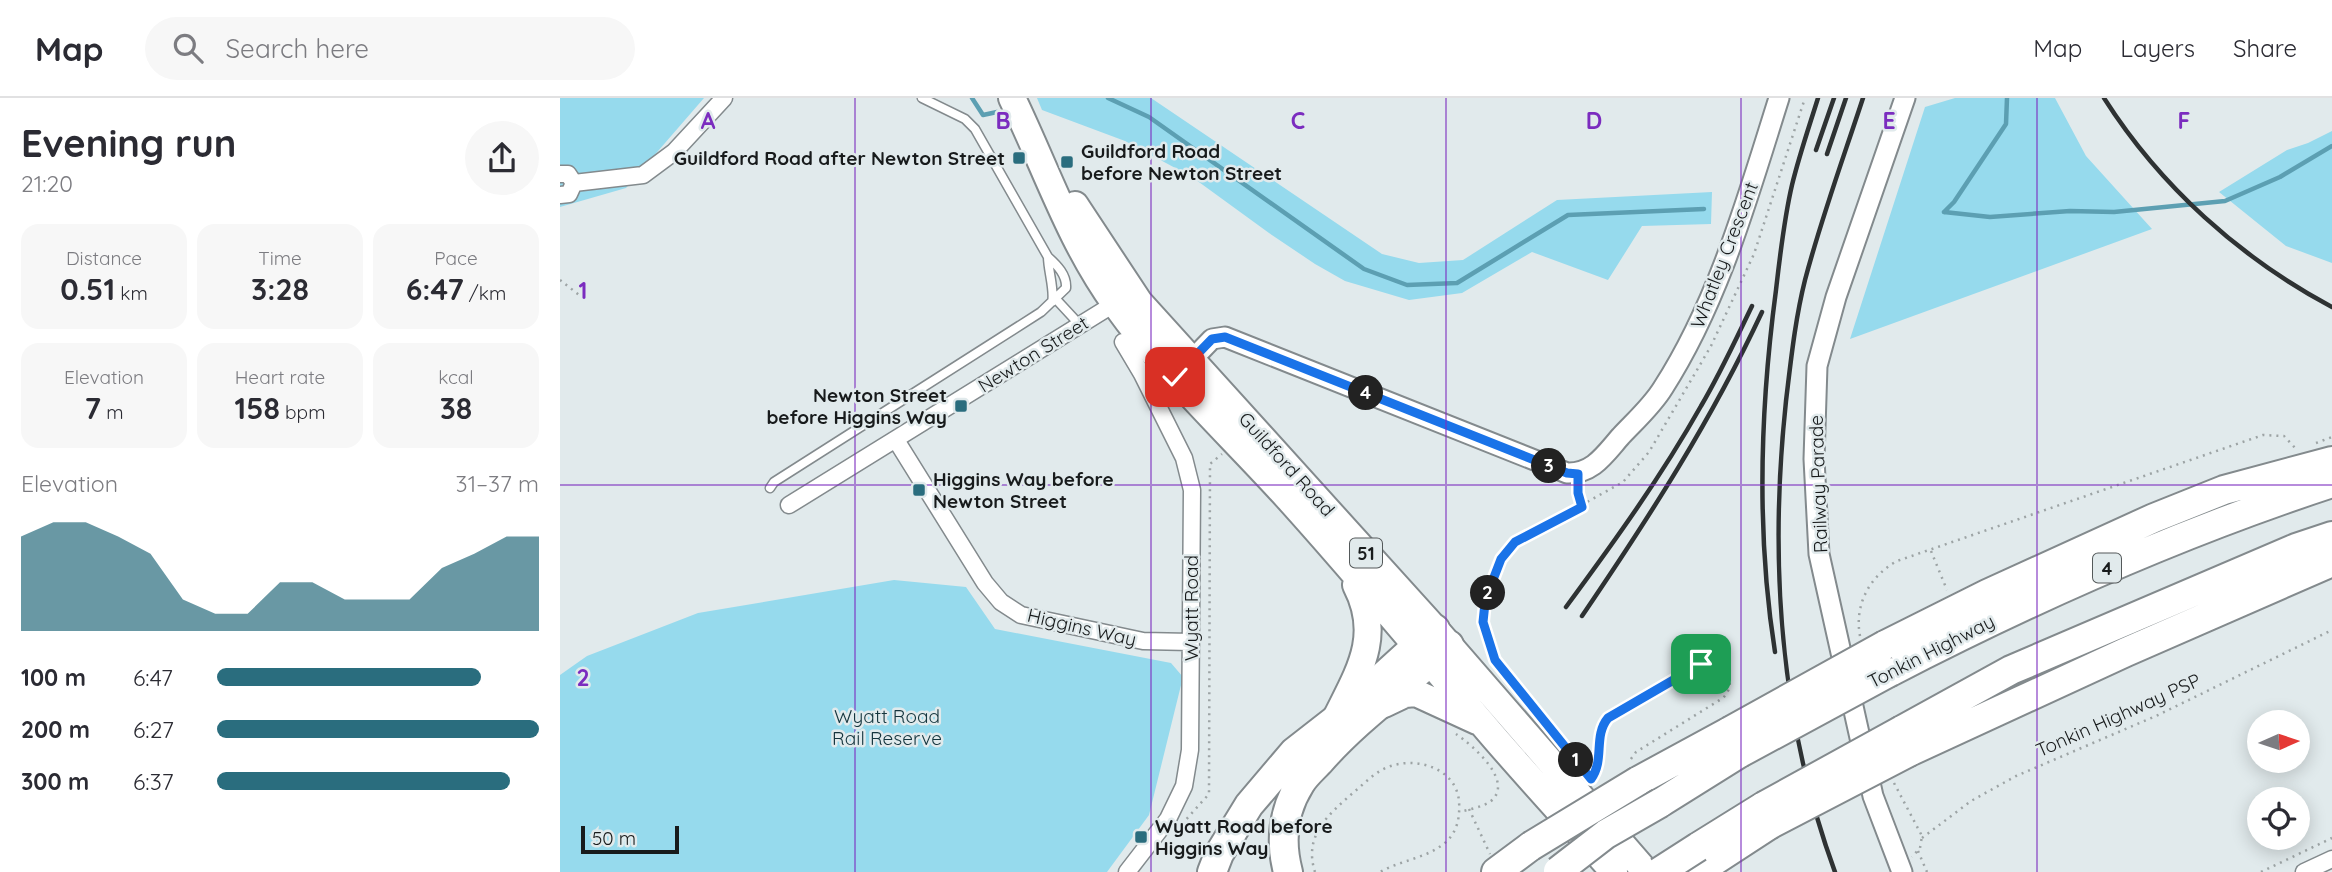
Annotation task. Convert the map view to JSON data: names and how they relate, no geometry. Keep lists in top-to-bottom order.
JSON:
{
  "streets": {
    "highway": [
      "Guildford Road",
      "51",
      "4",
      "Tonkin Highway"
    ],
    "street": [
      "Whatley Crescent",
      "Newton Street",
      "Railway Parade",
      "Wyatt Road",
      "Higgins Way"
    ],
    "path": ["Tonkin Highway PSP"]
  },
  "crossings": [
    ["Newton Street", "Guildford Road"],
    ["Newton Street", "Higgins Way"],
    ["Wyatt Road", "Higgins Way"]
  ],
  "parks": ["Wyatt Road Rail Reserve"],
  "places": {
    "transit": [
      "Guildford Road after Newton Street",
      "Guildford Road before Newton Street",
      "Newton Street before Higgins Way",
      "Higgins Way before Newton Street",
      "Wyatt Road before Higgins Way"
    ]
  },
  "scale_bar": "50 m",
  "north": "right",
  "page": {
    "header": "Map",
    "search": "Search here",
    "nav": ["Map", "Layers", "Share"],
    "heading": ["Evening run", "21:20"],
    "stats": [
      ["Distance", "0.51 km"],
      ["Time", "3:28"],
      ["Pace", "6:47 /km"],
      ["Elevation", "7 m"],
      ["Heart rate", "158 bpm"],
      ["kcal", "38"]
    ],
    "pins": [
      "4",
      "3",
      "2",
      "1"
    ],
    "chart": ["Elevation", "31–37 m"],
    "list": [
      {
        "name": "100 m",
        "note": "6:47"
      },
      {
        "name": "200 m",
        "note": "6:27"
      },
      {
        "name": "300 m",
        "note": "6:37"
      }
    ],
    "scale": "50 m"
  },
  "grid": {
    "columns": [
      "A",
      "B",
      "C",
      "D",
      "E",
      "F"
    ],
    "rows": ["1", "2"]
  }
}
